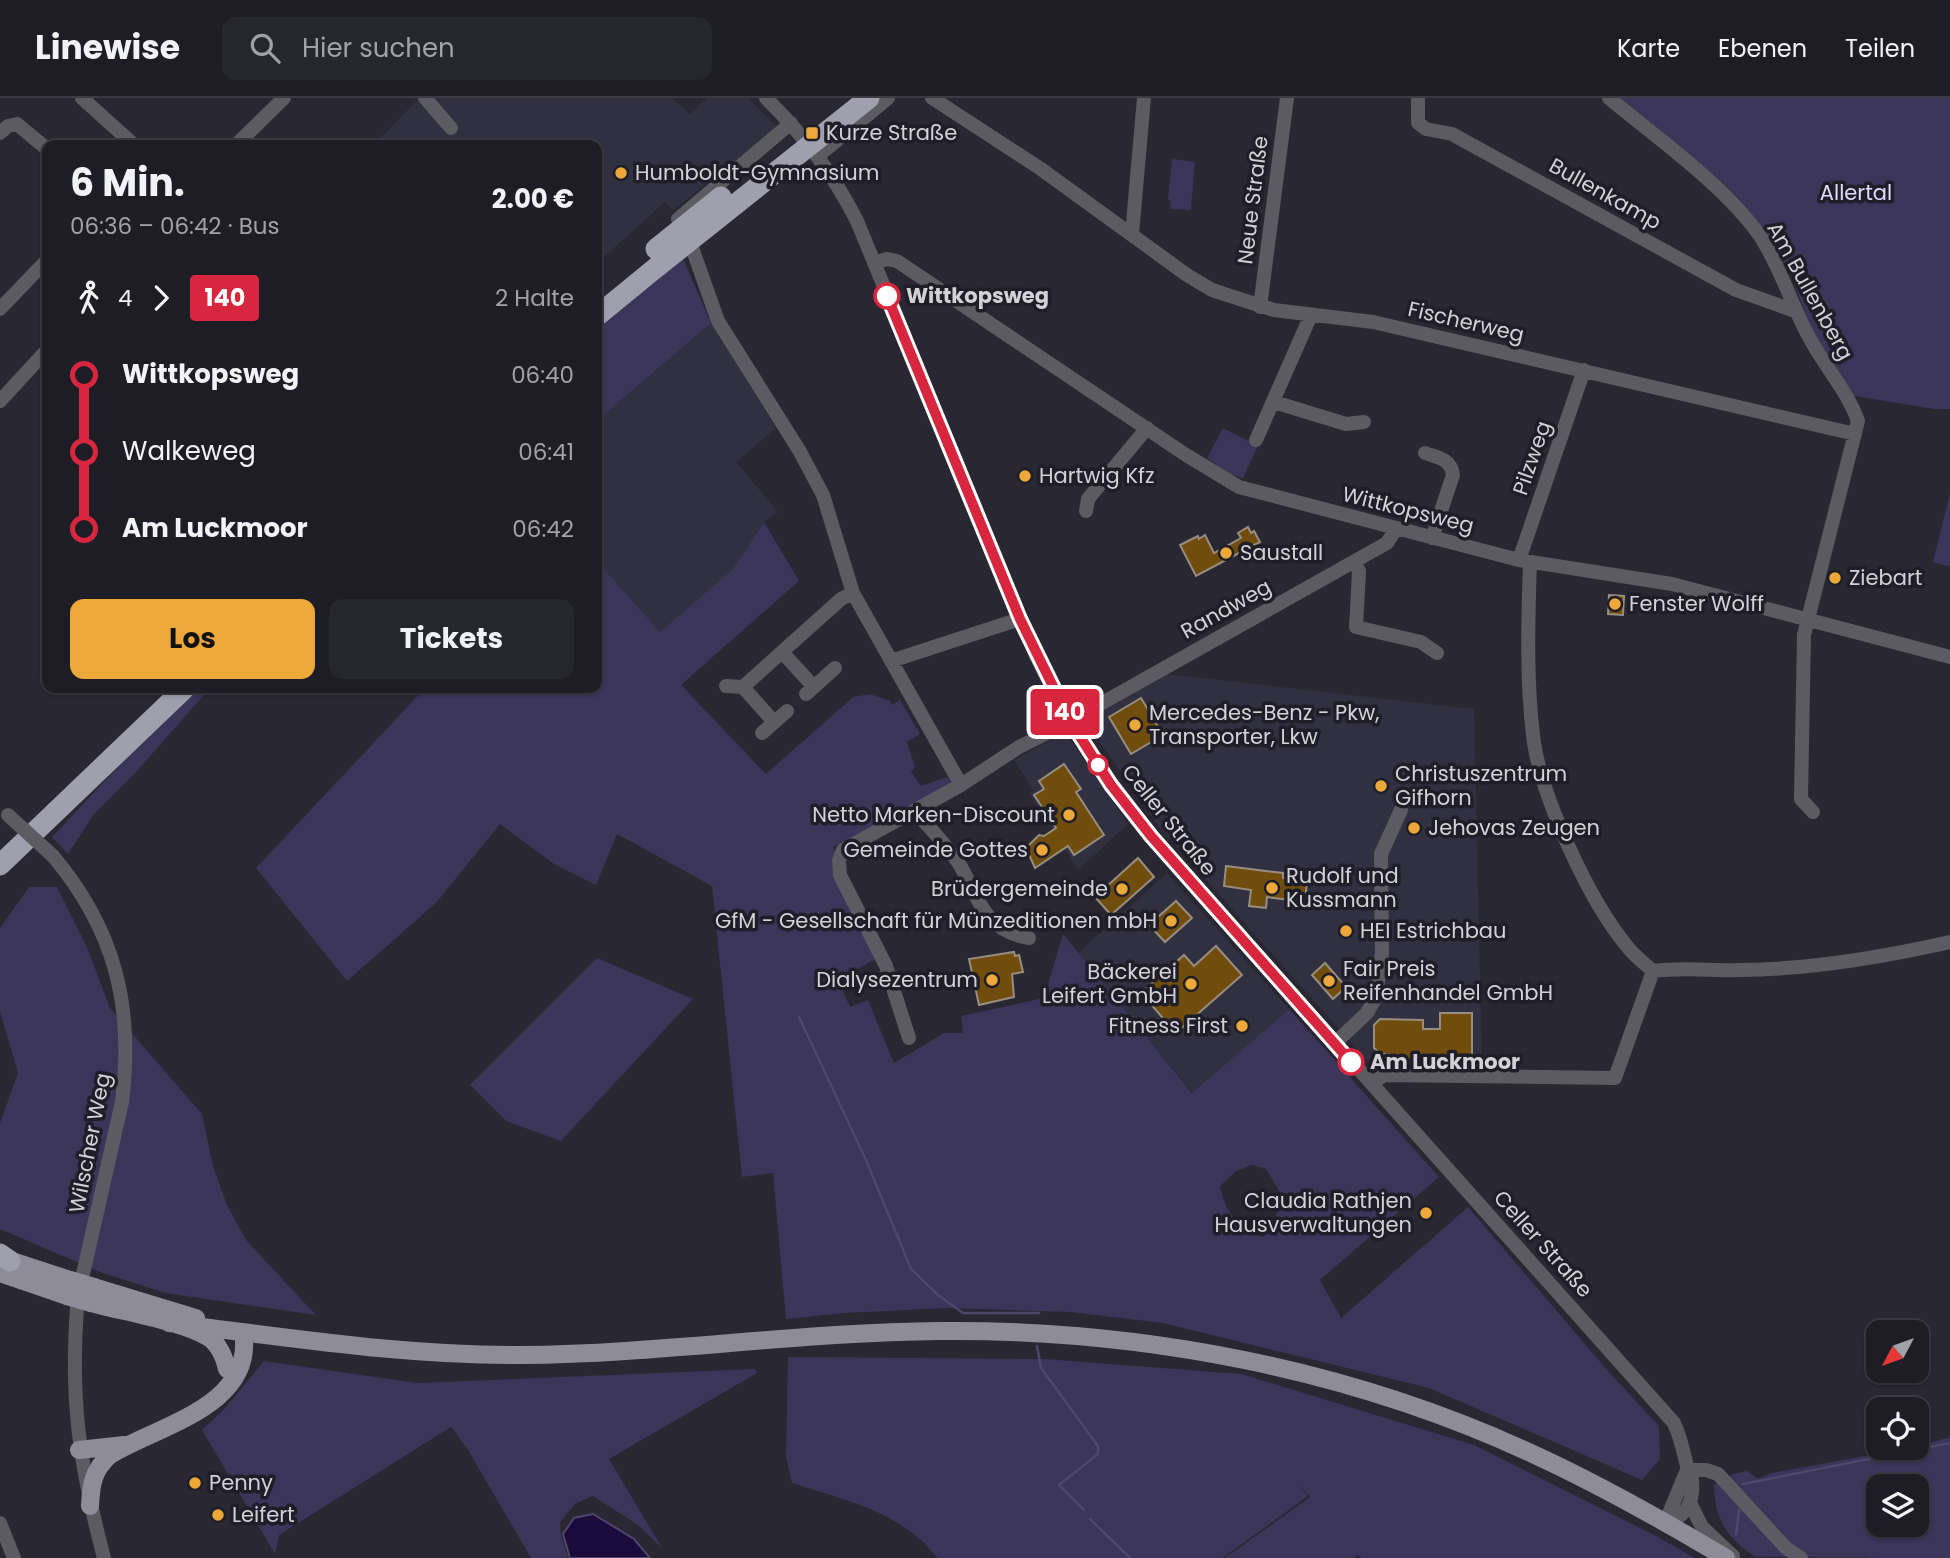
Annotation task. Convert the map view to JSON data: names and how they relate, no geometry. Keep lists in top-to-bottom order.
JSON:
{
  "streets": {
    "street": [
      "Bullenkamp",
      "Neue Straße",
      "Am Bullenberg",
      "Fischerweg",
      "Pilzweg",
      "Wittkopsweg",
      "Randweg",
      "Celler Straße",
      "Wilscher Weg"
    ]
  },
  "crossings": [
    ["Bullenkamp", "Am Bullenberg"],
    ["Neue Straße", "Fischerweg"],
    ["Am Bullenberg", "Fischerweg"],
    ["Fischerweg", "Pilzweg"],
    ["Pilzweg", "Wittkopsweg"],
    ["Wittkopsweg", "Randweg"],
    ["Wittkopsweg", "Celler Straße"],
    ["Randweg", "Celler Straße"]
  ],
  "parks": ["Allertal"],
  "places": {
    "transit": ["Kurze Straße"],
    "other": [
      "Humboldt-Gymnasium",
      "Wittkopsweg",
      "Hartwig Kfz",
      "Saustall",
      "Ziebart",
      "Fenster Wolff",
      "Mercedes-Benz - Pkw, Transporter, Lkw",
      "Christuszentrum Gifhorn",
      "Netto Marken-Discount",
      "Jehovas Zeugen",
      "Gemeinde Gottes",
      "Rudolf und Kussmann",
      "Brüdergemeinde",
      "GfM - Gesellschaft für Münzeditionen mbH",
      "HEI Estrichbau",
      "Dialysezentrum",
      "Fair Preis Reifenhandel GmbH",
      "Bäckerei Leifert GmbH",
      "Fitness First",
      "Am Luckmoor",
      "Claudia Rathjen Hausverwaltungen",
      "Penny",
      "Leifert"
    ]
  },
  "lines": ["bus line 140"],
  "north": "bottom left",
  "page": {
    "header": "Linewise",
    "search": "Hier suchen",
    "nav": ["Karte", "Ebenen", "Teilen"],
    "on_map": "140",
    "heading": ["6 Min.", "06:36 – 06:42 · Bus", "2.00 €"],
    "legs": ["4", "140", "2 Halte"],
    "list": [
      {
        "name": "Wittkopsweg",
        "value": "06:40"
      },
      {
        "name": "Walkeweg",
        "value": "06:41"
      },
      {
        "name": "Am Luckmoor",
        "value": "06:42"
      }
    ],
    "buttons": ["Los", "Tickets"]
  }
}
